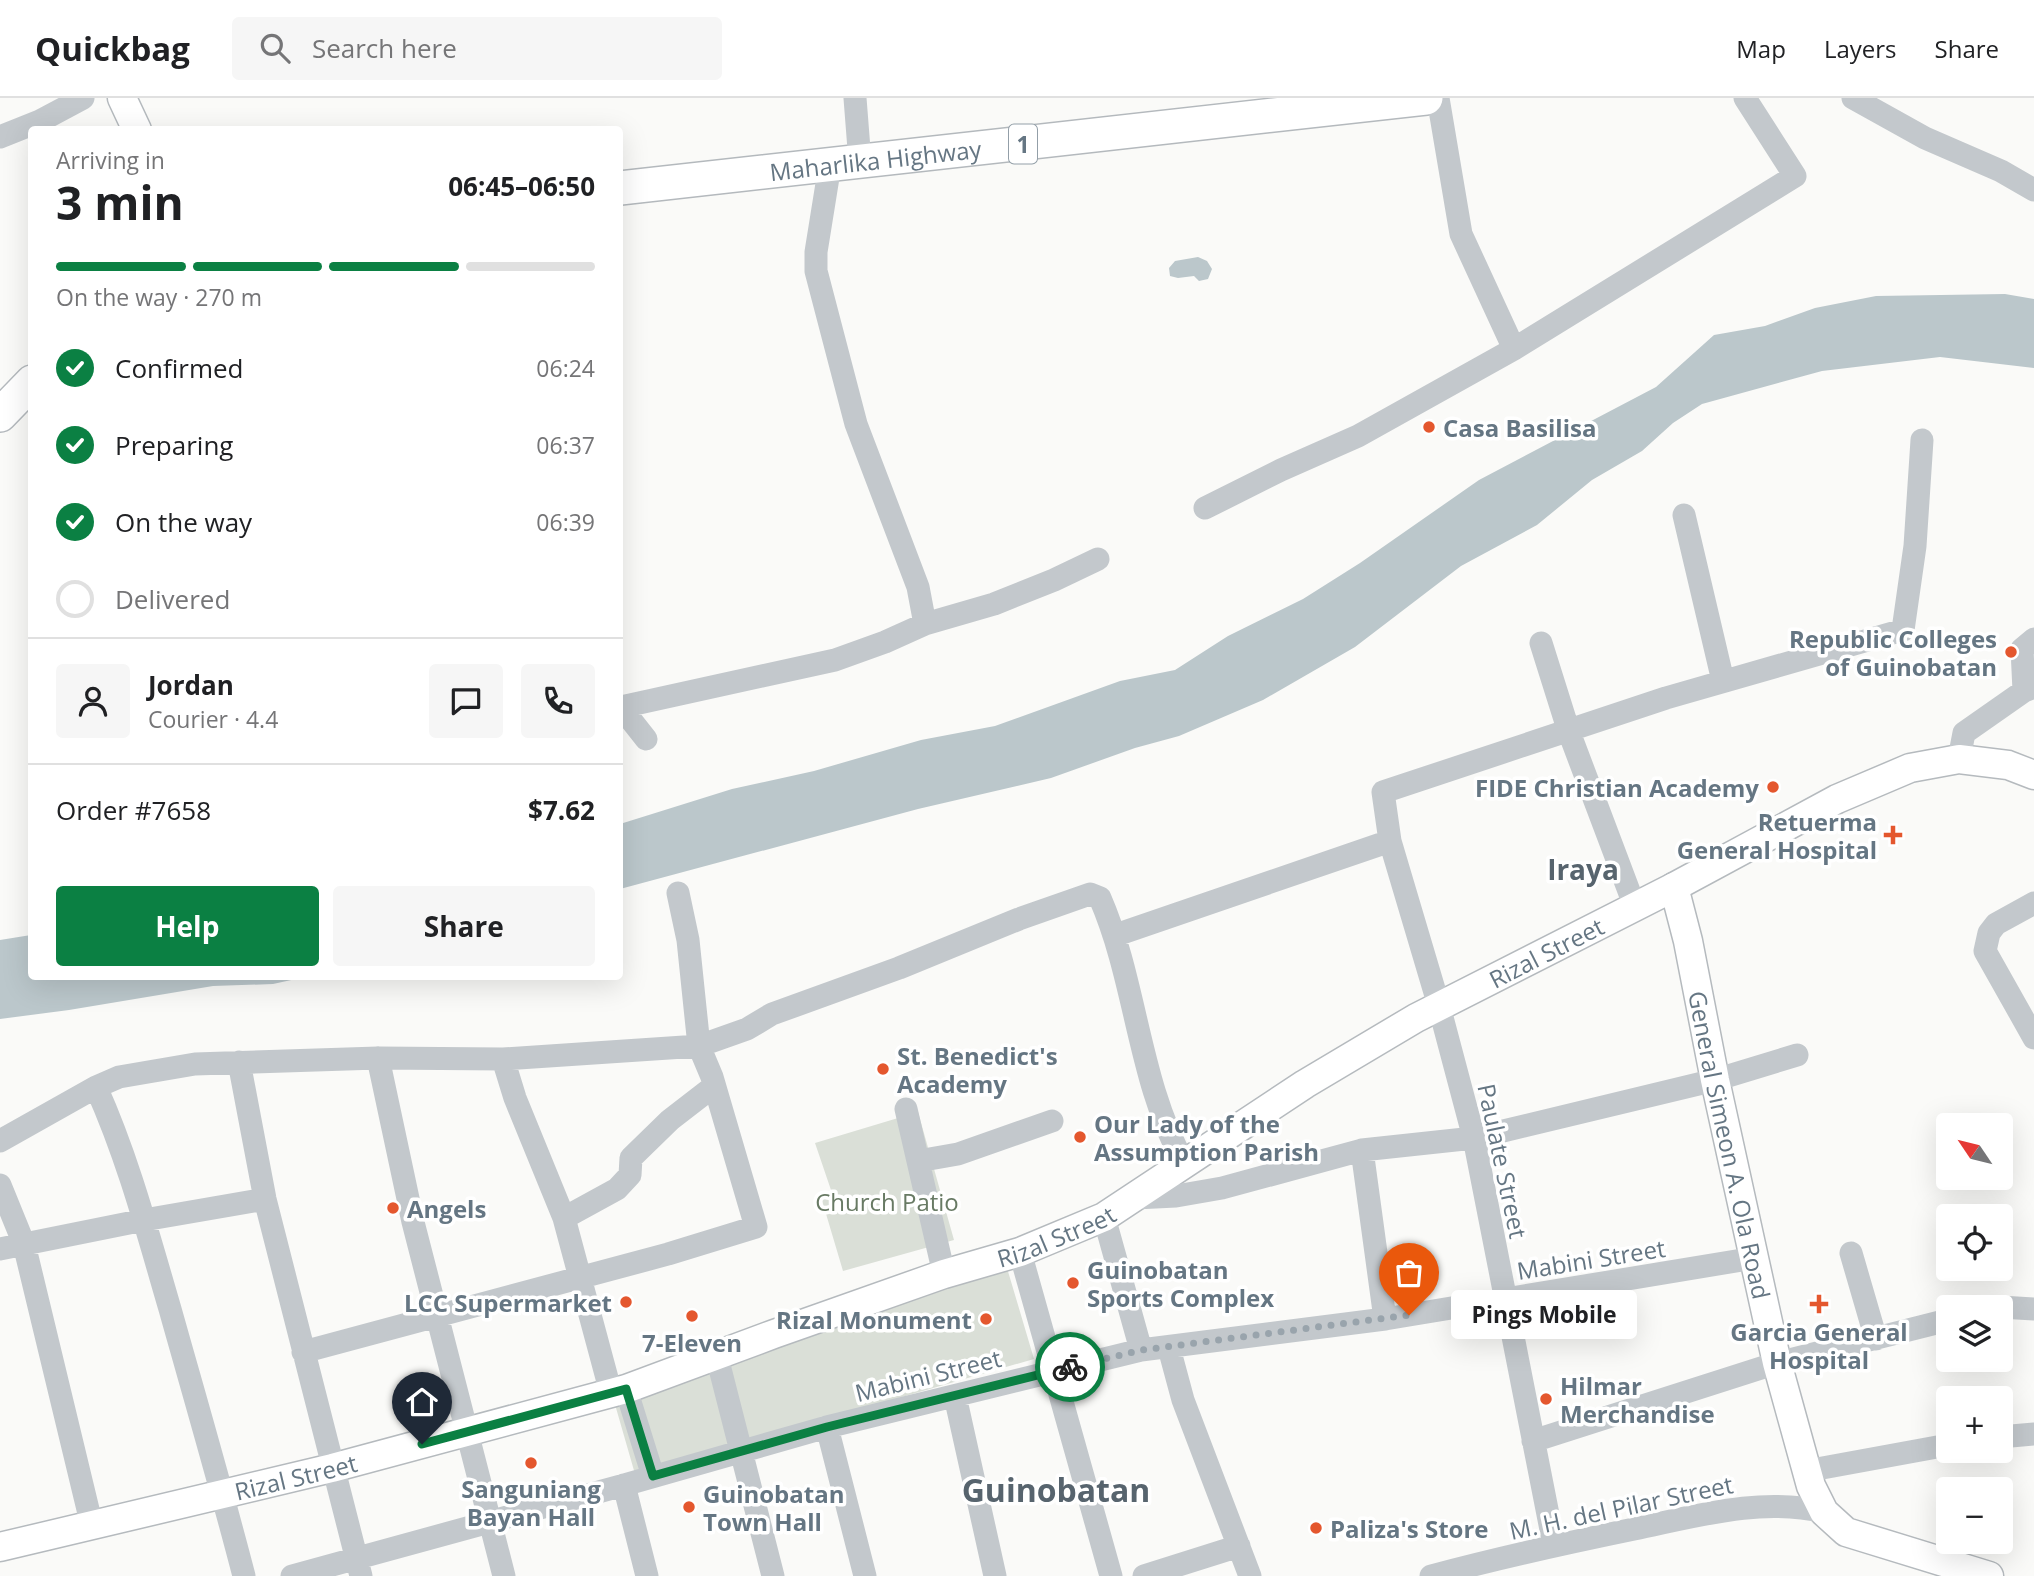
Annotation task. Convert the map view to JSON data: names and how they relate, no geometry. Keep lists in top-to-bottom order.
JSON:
{
  "streets": {
    "highway": ["1", "Maharlika Highway"],
    "main road": ["Rizal Street", "General Simeon A. Ola Road"],
    "street": ["Paulate Street", "Mabini Street", "M. H. del Pilar Street"]
  },
  "crossings": [
    ["Rizal Street", "General Simeon A. Ola Road"],
    ["Rizal Street", "Paulate Street"],
    ["General Simeon A. Ola Road", "Mabini Street"],
    ["General Simeon A. Ola Road", "M. H. del Pilar Street"],
    ["Paulate Street", "Mabini Street"],
    ["Paulate Street", "M. H. del Pilar Street"]
  ],
  "districts": ["Iraya", "Guinobatan"],
  "parks": ["Church Patio"],
  "places": {
    "other": [
      "Casa Basilisa",
      "Republic Colleges of Guinobatan",
      "FIDE Christian Academy",
      "St. Benedict's Academy",
      "Our Lady of the Assumption Parish",
      "Angels",
      "Guinobatan Sports Complex",
      "LCC Supermarket",
      "Pings Mobile",
      "7-Eleven",
      "Rizal Monument",
      "Hilmar Merchandise",
      "Sanguniang Bayan Hall",
      "Guinobatan Town Hall",
      "Paliza's Store"
    ],
    "health": ["Retuerma General Hospital", "Garcia General Hospital"]
  },
  "north": "top left",
  "page": {
    "header": "Quickbag",
    "search": "Search here",
    "nav": ["Map", "Layers", "Share"],
    "heading": ["3 min", "Arriving in", "06:45–06:50"],
    "panel": [
      "Jordan",
      "Courier · 4.4",
      "Order #7658",
      "$7.62"
    ],
    "bar": "On the way · 270 m",
    "list": [
      ["Confirmed", "06:24"],
      ["Preparing", "06:37"],
      ["On the way", "06:39"],
      "Delivered"
    ],
    "buttons": ["Help", "Share"],
    "map_buttons": ["+", "−"],
    "bubble": "Pings Mobile"
  }
}
